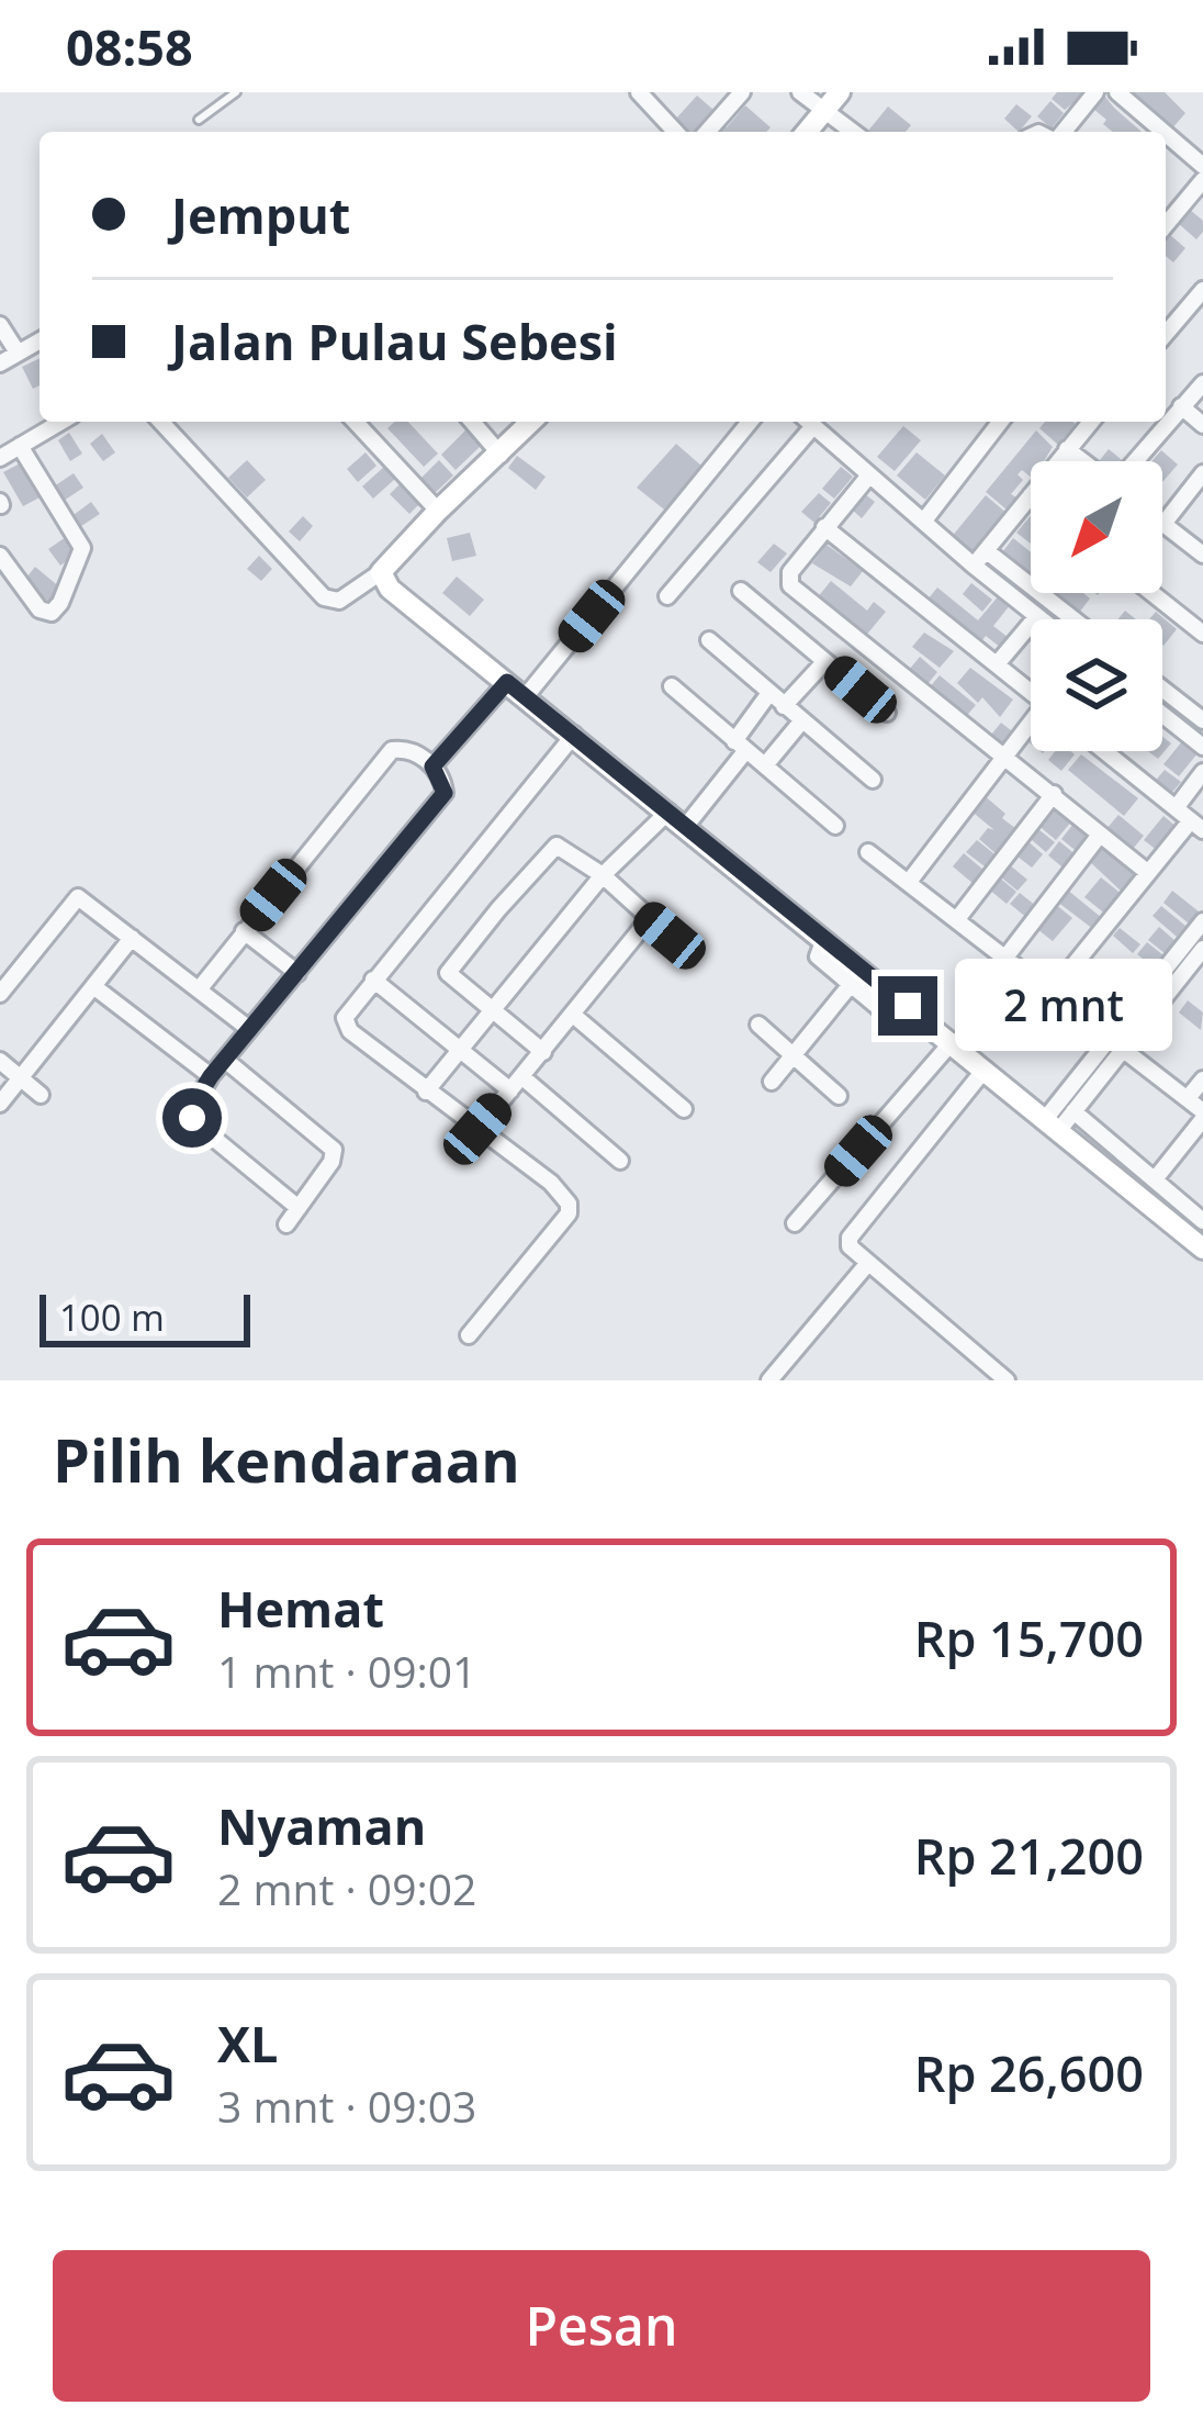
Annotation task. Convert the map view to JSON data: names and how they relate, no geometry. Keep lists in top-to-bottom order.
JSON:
{
  "scale_bar": "100 m",
  "north": "bottom left",
  "page": {
    "status": "08:58",
    "banner": ["Jemput", "Jalan Pulau Sebesi"],
    "bubble": "2 mnt",
    "scale": "100 m",
    "heading": "Pilih kendaraan",
    "list": [
      {
        "name": "Hemat",
        "note": "1 mnt · 09:01",
        "value": "Rp 15,700"
      },
      {
        "name": "Nyaman",
        "note": "2 mnt · 09:02",
        "value": "Rp 21,200"
      },
      {
        "name": "XL",
        "note": "3 mnt · 09:03",
        "value": "Rp 26,600"
      }
    ],
    "buttons": "Pesan"
  }
}
